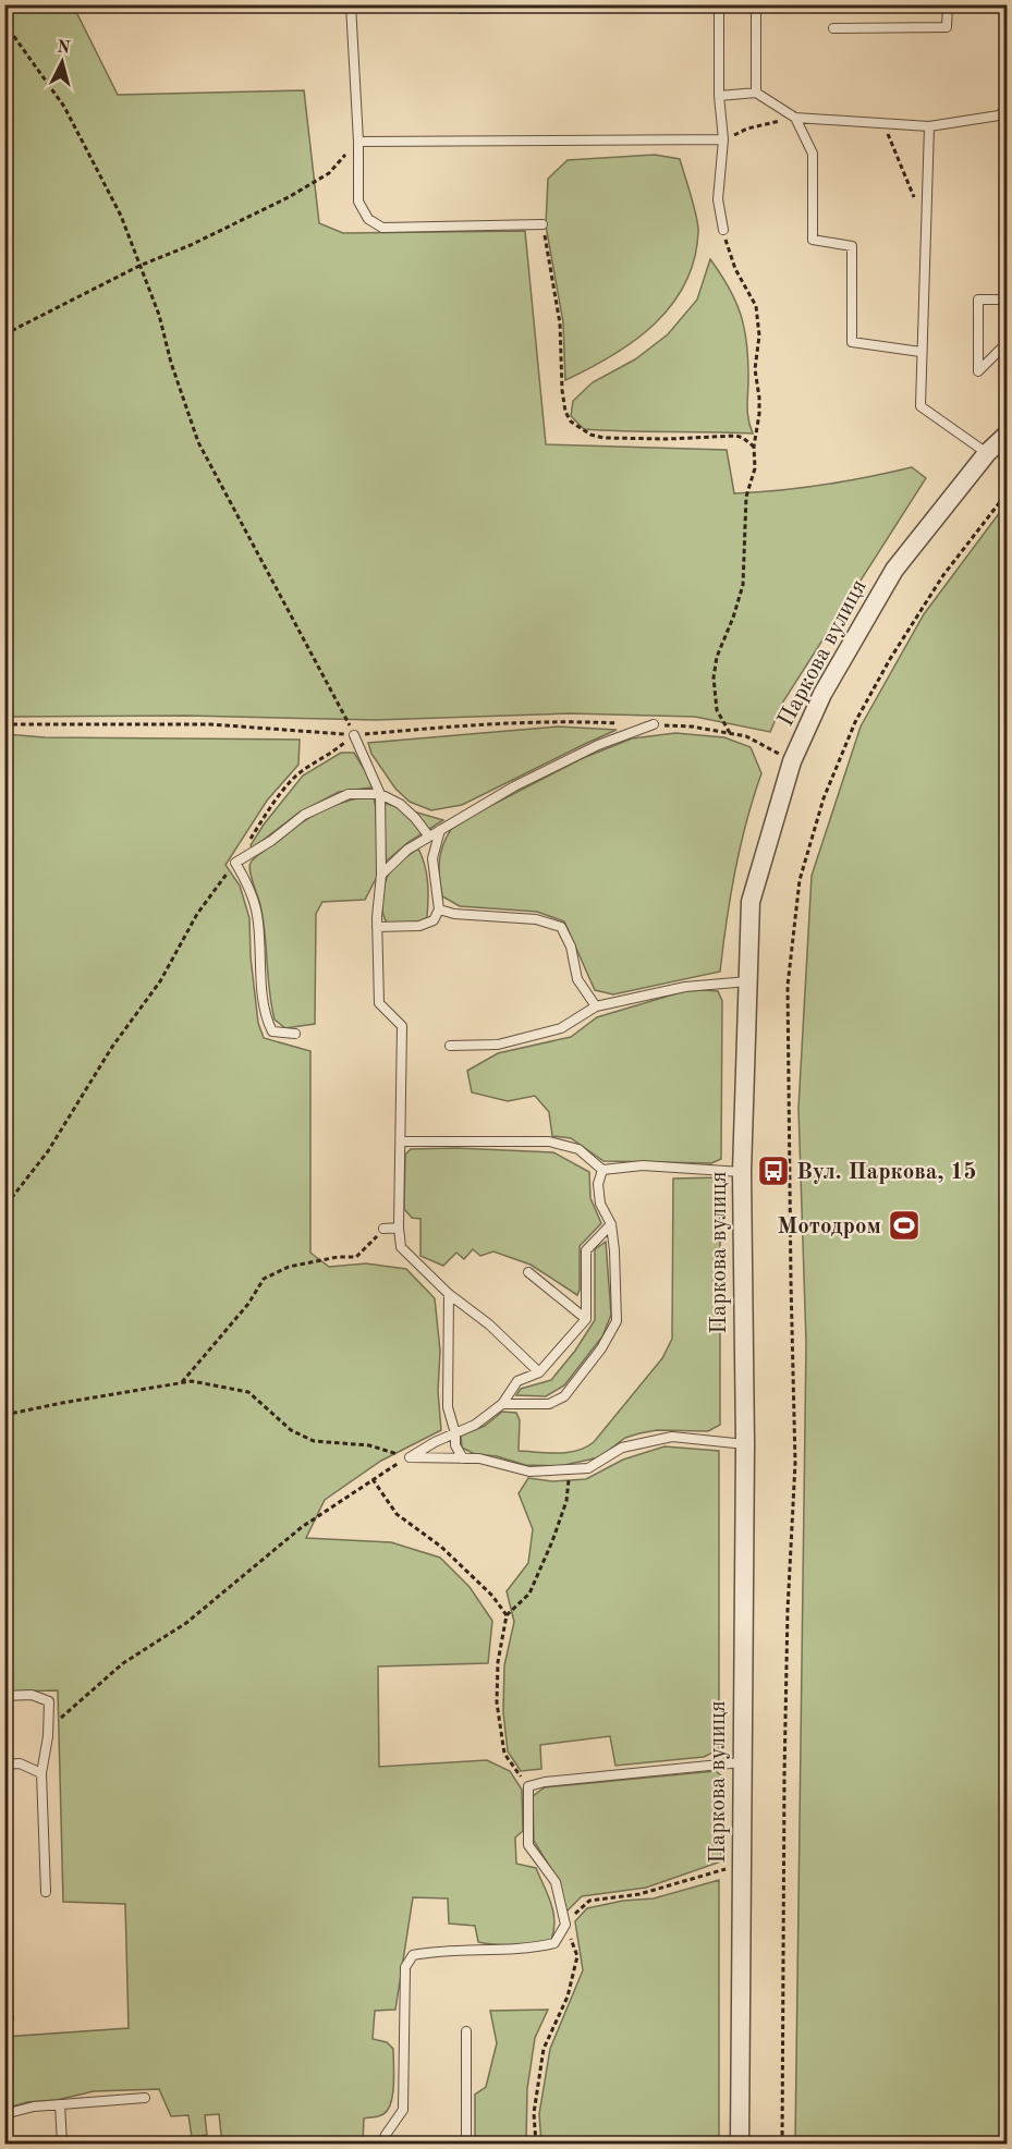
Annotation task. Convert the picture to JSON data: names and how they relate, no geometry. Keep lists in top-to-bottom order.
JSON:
{
  "streets": {
    "street": ["Паркова вулиця"]
  },
  "places": {
    "bus stop": ["Вул. Паркова, 15"],
    "sports": ["Мотодром"]
  },
  "north": "top"
}
